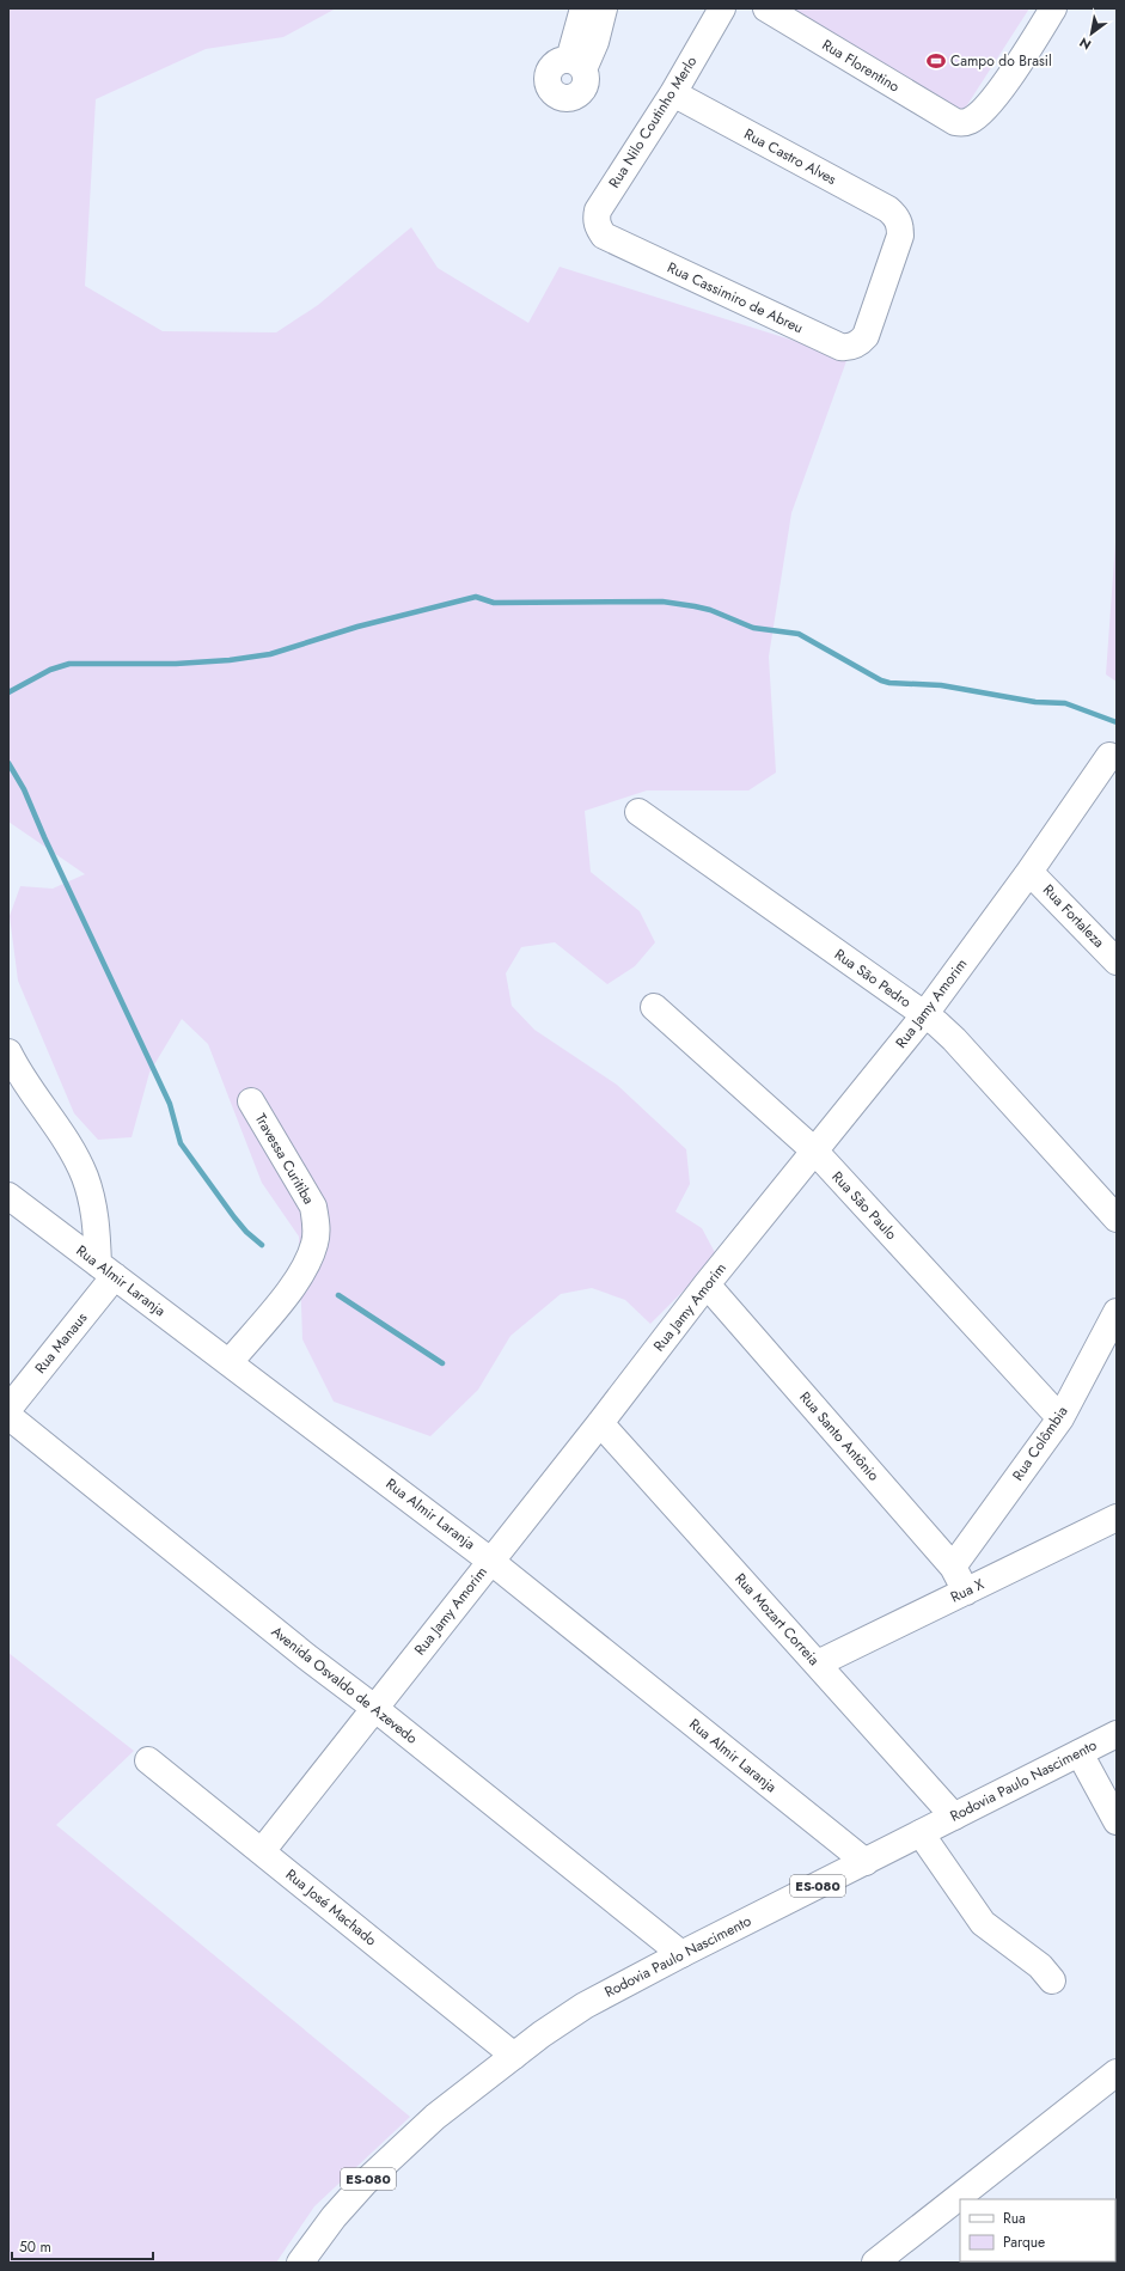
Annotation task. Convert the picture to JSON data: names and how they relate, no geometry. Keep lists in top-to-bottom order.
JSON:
{
  "streets": {
    "street": [
      "Rua Florentino",
      "Rua Nilo Coutinho Merlo",
      "Rua Castro Alves",
      "Rua Cassimiro de Abreu",
      "Rua Fortaleza",
      "Rua São Pedro",
      "Rua Jamy Amorim",
      "Travessa Curitiba",
      "Rua São Paulo",
      "Rua Almir Laranja",
      "Rua Manaus",
      "Rua Santo Antônio",
      "Rua Colômbia",
      "Rua X",
      "Rua Mozart Correia",
      "Avenida Osvaldo de Azevedo",
      "Rodovia Paulo Nascimento",
      "ES-080",
      "Rua José Machado"
    ]
  },
  "crossings": [
    ["Rua Nilo Coutinho Merlo", "Rua Castro Alves"],
    ["Rua Nilo Coutinho Merlo", "Rua Cassimiro de Abreu"],
    ["Rua Castro Alves", "Rua Cassimiro de Abreu"],
    ["Rua Fortaleza", "Rua Jamy Amorim"],
    ["Rua São Pedro", "Rua Jamy Amorim"],
    ["Rua Jamy Amorim", "Rua São Paulo"],
    ["Rua Jamy Amorim", "Rua Almir Laranja"],
    ["Rua Jamy Amorim", "Rua Santo Antônio"],
    ["Rua Jamy Amorim", "Rua Mozart Correia"],
    ["Rua Jamy Amorim", "Avenida Osvaldo de Azevedo"],
    ["Rua Jamy Amorim", "Rua José Machado"],
    ["Travessa Curitiba", "Rua Almir Laranja"],
    ["Rua São Paulo", "Rua Colômbia"],
    ["Rua Almir Laranja", "Rua Manaus"],
    ["Rua Almir Laranja", "Rodovia Paulo Nascimento"],
    ["Rua Santo Antônio", "Rua Colômbia"],
    ["Rua Santo Antônio", "Rua X"],
    ["Rua X", "Rua Mozart Correia"],
    ["Rua Mozart Correia", "Rodovia Paulo Nascimento"],
    ["Avenida Osvaldo de Azevedo", "Rodovia Paulo Nascimento"],
    ["Rodovia Paulo Nascimento", "Rua José Machado"]
  ],
  "places": {
    "sports": ["Campo do Brasil"]
  },
  "legend": ["Rua", "Parque"],
  "scale_bar": "50 m",
  "north": "bottom left"
}
